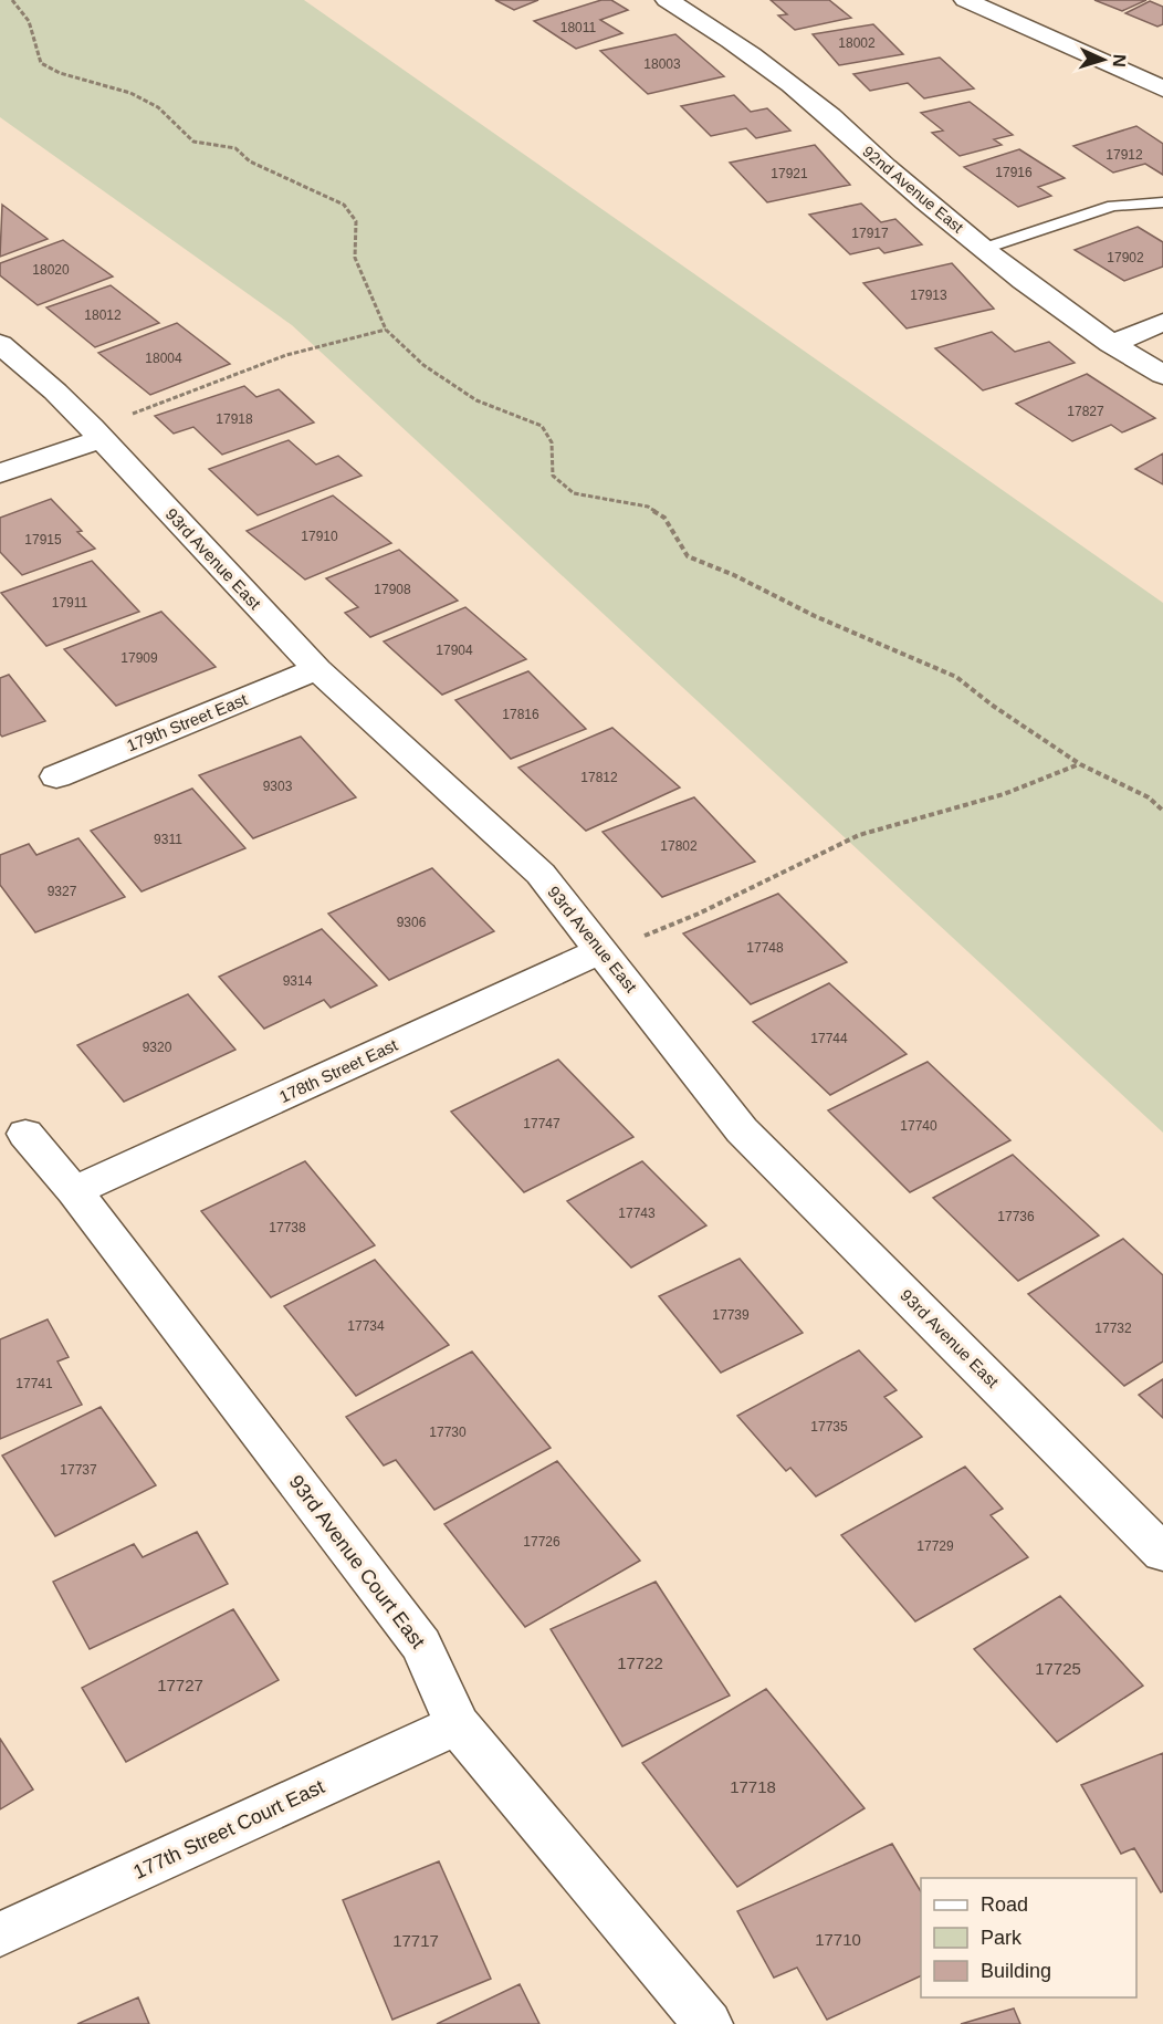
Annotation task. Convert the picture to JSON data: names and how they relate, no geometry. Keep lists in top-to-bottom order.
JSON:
{
  "streets": {
    "street": [
      "92nd Avenue East",
      "93rd Avenue East",
      "179th Street East",
      "178th Street East",
      "93rd Avenue Court East",
      "177th Street Court East"
    ]
  },
  "crossings": [
    ["93rd Avenue East", "179th Street East"],
    ["93rd Avenue East", "178th Street East"],
    ["178th Street East", "93rd Avenue Court East"],
    ["93rd Avenue Court East", "177th Street Court East"]
  ],
  "house_numbers": [
    "18011",
    "18002",
    "18003",
    "17912",
    "17916",
    "17921",
    "17917",
    "17902",
    "18020",
    "17913",
    "18012",
    "18004",
    "17827",
    "17918",
    "17910",
    "17915",
    "17908",
    "17911",
    "17904",
    "17909",
    "17816",
    "17812",
    "9303",
    "9311",
    "17802",
    "9327",
    "9306",
    "17748",
    "9314",
    "17744",
    "9320",
    "17747",
    "17740",
    "17743",
    "17736",
    "17738",
    "17739",
    "17734",
    "17732",
    "17741",
    "17735",
    "17730",
    "17737",
    "17726",
    "17729",
    "17722",
    "17725",
    "17727",
    "17718",
    "17710",
    "17717"
  ],
  "legend": ["Road", "Park", "Building"],
  "north": "right"
}
